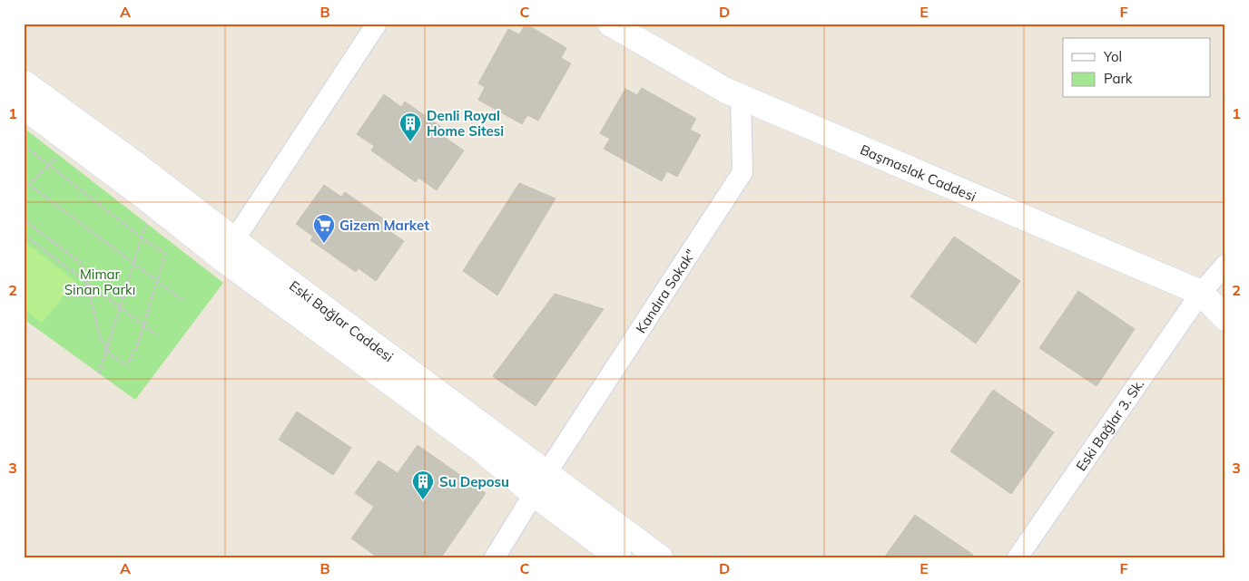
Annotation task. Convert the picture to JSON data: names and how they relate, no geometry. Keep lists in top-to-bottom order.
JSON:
{
  "streets": {
    "street": [
      "Başmaslak Caddesi",
      "Kandıra Sokak\"",
      "Eski Bağlar Caddesi",
      "Eski Bağlar 3. Sk."
    ]
  },
  "crossings": [
    ["Başmaslak Caddesi", "Kandıra Sokak\""],
    ["Başmaslak Caddesi", "Eski Bağlar 3. Sk."],
    ["Kandıra Sokak\"", "Eski Bağlar Caddesi"]
  ],
  "parks": ["Mimar Sinan Parkı"],
  "places": {
    "building": ["Denli Royal Home Sitesi", "Su Deposu"],
    "supermarket": ["Gizem Market"]
  },
  "legend": ["Yol", "Park"],
  "grid": {
    "columns": [
      "A",
      "B",
      "C",
      "D",
      "E",
      "F"
    ],
    "rows": ["1", "2", "3"]
  }
}
